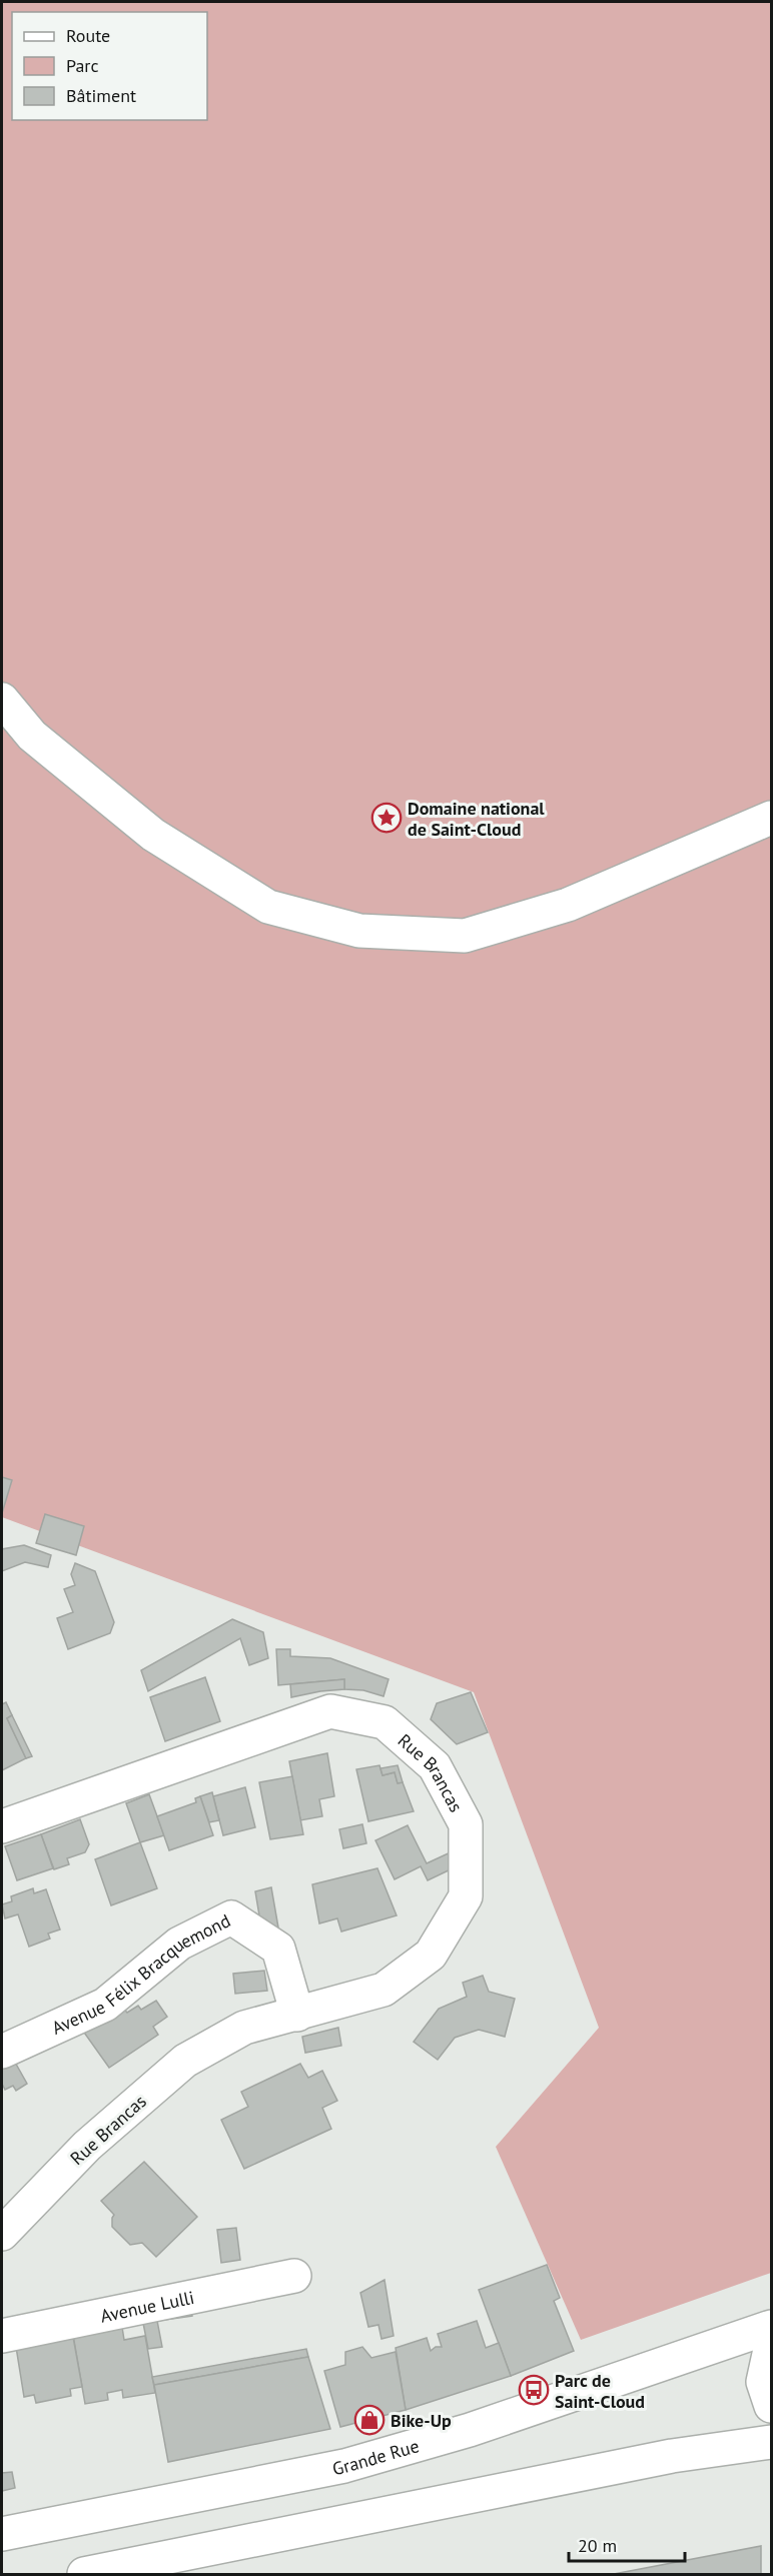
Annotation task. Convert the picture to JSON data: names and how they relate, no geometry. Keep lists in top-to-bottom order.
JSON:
{
  "streets": {
    "street": [
      "Rue Brancas",
      "Avenue Félix Bracquemond",
      "Avenue Lulli",
      "Grande Rue"
    ]
  },
  "crossings": [
    ["Rue Brancas", "Avenue Félix Bracquemond"]
  ],
  "places": {
    "place": ["Domaine national de Saint-Cloud"],
    "bus stop": ["Parc de Saint-Cloud"],
    "shop": ["Bike-Up"]
  },
  "legend": ["Route", "Parc", "Bâtiment"],
  "scale_bar": "20 m"
}
